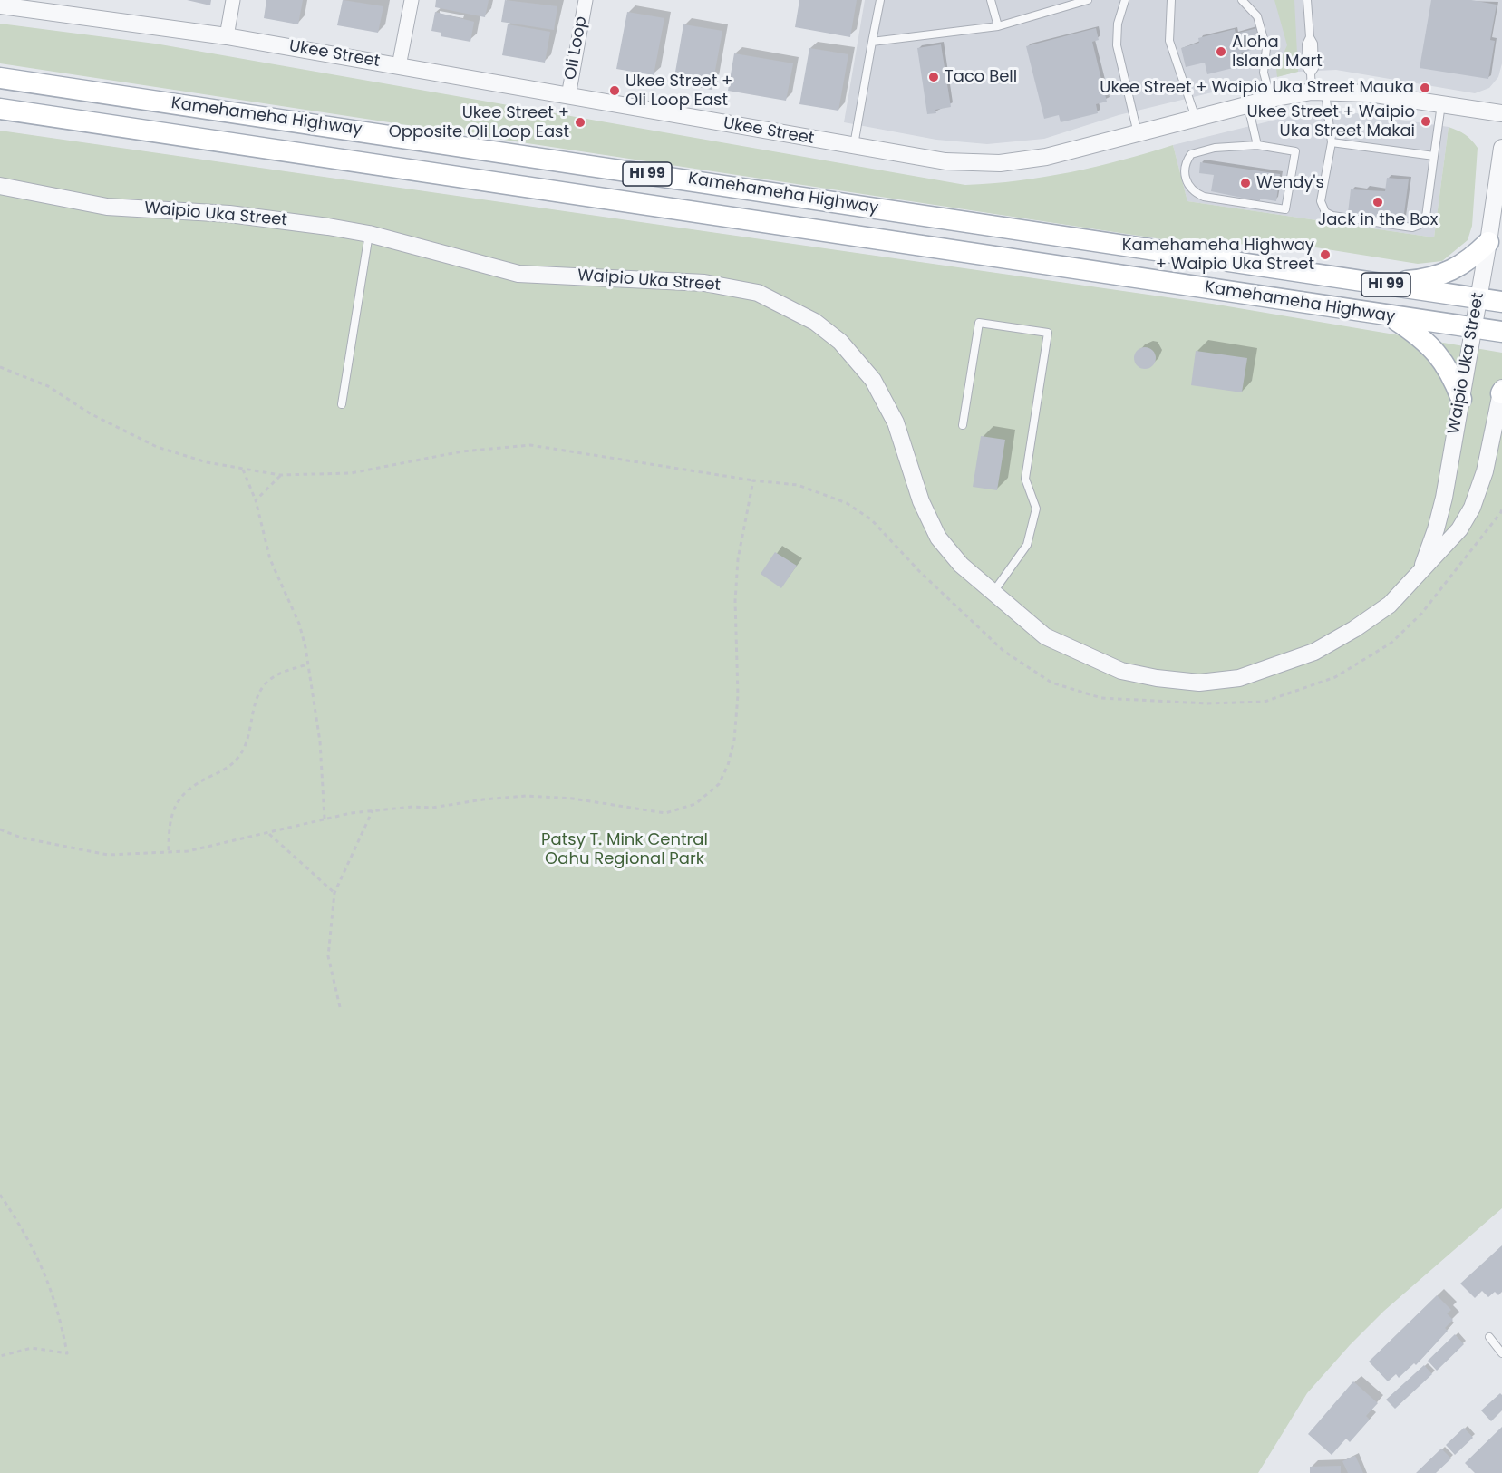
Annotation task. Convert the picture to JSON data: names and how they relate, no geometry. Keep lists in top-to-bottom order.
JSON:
{
  "streets": {
    "main road": ["Kamehameha Highway", "HI 99"],
    "street": ["Oli Loop", "Ukee Street", "Waipio Uka Street"]
  },
  "crossings": [
    ["Oli Loop", "Ukee Street"],
    ["Kamehameha Highway", "Waipio Uka Street"]
  ],
  "parks": ["Patsy T. Mink Central Oahu Regional Park"],
  "places": [
    "Aloha Island Mart",
    "Taco Bell",
    "Ukee Street + Waipio Uka Street Mauka",
    "Ukee Street + Oli Loop East",
    "Ukee Street + Waipio Uka Street Makai",
    "Ukee Street + Opposite Oli Loop East",
    "Wendy's",
    "Jack in the Box",
    "Kamehameha Highway + Waipio Uka Street"
  ]
}
